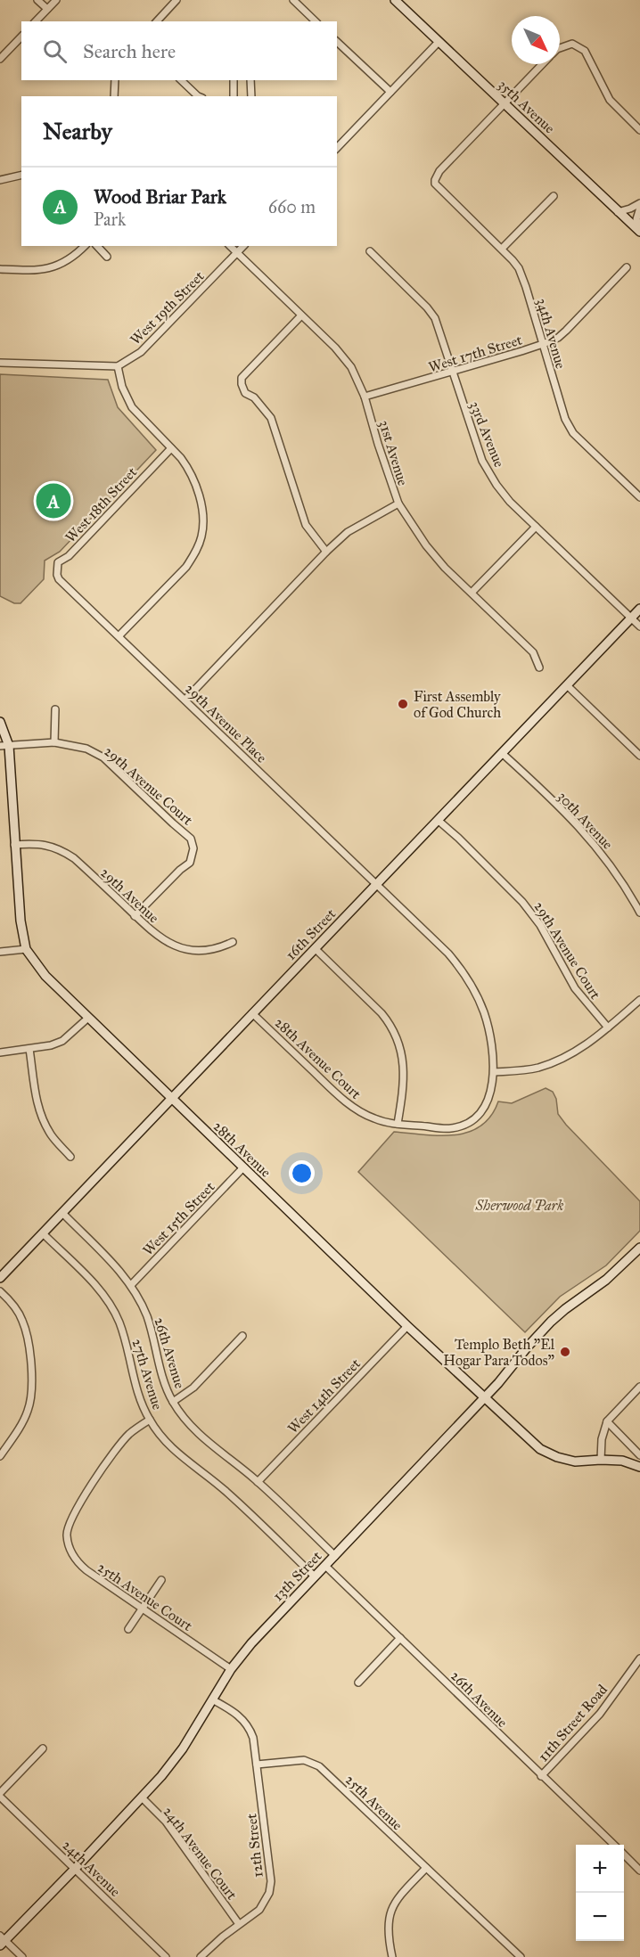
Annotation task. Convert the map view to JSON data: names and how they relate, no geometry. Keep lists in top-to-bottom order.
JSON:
{
  "streets": {
    "street": [
      "35th Avenue",
      "West 19th Street",
      "34th Avenue",
      "West 17th Street",
      "33rd Avenue",
      "31st Avenue",
      "West 18th Street",
      "29th Avenue Place",
      "29th Avenue Court",
      "30th Avenue",
      "29th Avenue",
      "16th Street",
      "28th Avenue Court",
      "28th Avenue",
      "West 15th Street",
      "26th Avenue",
      "27th Avenue",
      "West 14th Street",
      "13th Street",
      "25th Avenue Court",
      "11th Street Road",
      "25th Avenue",
      "12th Street",
      "24th Avenue Court",
      "24th Avenue"
    ]
  },
  "crossings": [
    ["35th Avenue", "34th Avenue"],
    ["West 19th Street", "31st Avenue"],
    ["34th Avenue", "West 17th Street"],
    ["West 17th Street", "33rd Avenue"],
    ["West 17th Street", "31st Avenue"],
    ["33rd Avenue", "16th Street"],
    ["West 18th Street", "29th Avenue Place"],
    ["29th Avenue Place", "16th Street"],
    ["29th Avenue Court", "29th Avenue"],
    ["29th Avenue Court", "16th Street"],
    ["29th Avenue Court", "28th Avenue"],
    ["30th Avenue", "16th Street"],
    ["29th Avenue", "28th Avenue"],
    ["16th Street", "28th Avenue Court"],
    ["16th Street", "28th Avenue"],
    ["16th Street", "26th Avenue"],
    ["16th Street", "27th Avenue"],
    ["28th Avenue", "West 15th Street"],
    ["28th Avenue", "West 14th Street"],
    ["28th Avenue", "13th Street"],
    ["West 15th Street", "26th Avenue"],
    ["26th Avenue", "West 14th Street"],
    ["26th Avenue", "13th Street"],
    ["26th Avenue", "11th Street Road"],
    ["27th Avenue", "13th Street"],
    ["27th Avenue", "25th Avenue Court"],
    ["13th Street", "25th Avenue Court"],
    ["13th Street", "24th Avenue Court"],
    ["13th Street", "24th Avenue"],
    ["25th Avenue", "12th Street"],
    ["12th Street", "24th Avenue Court"]
  ],
  "parks": ["Sherwood Park"],
  "places": ["First Assembly of God Church", "Templo Beth \"El Hogar Para Todos\""],
  "north": "bottom right",
  "page": {
    "search": "Search here",
    "heading": "Nearby",
    "list": [
      {
        "mark": "A",
        "name": "Wood Briar Park",
        "note": "Park",
        "value": "660 m"
      }
    ],
    "pins": "A",
    "map_buttons": ["+", "−"]
  }
}
